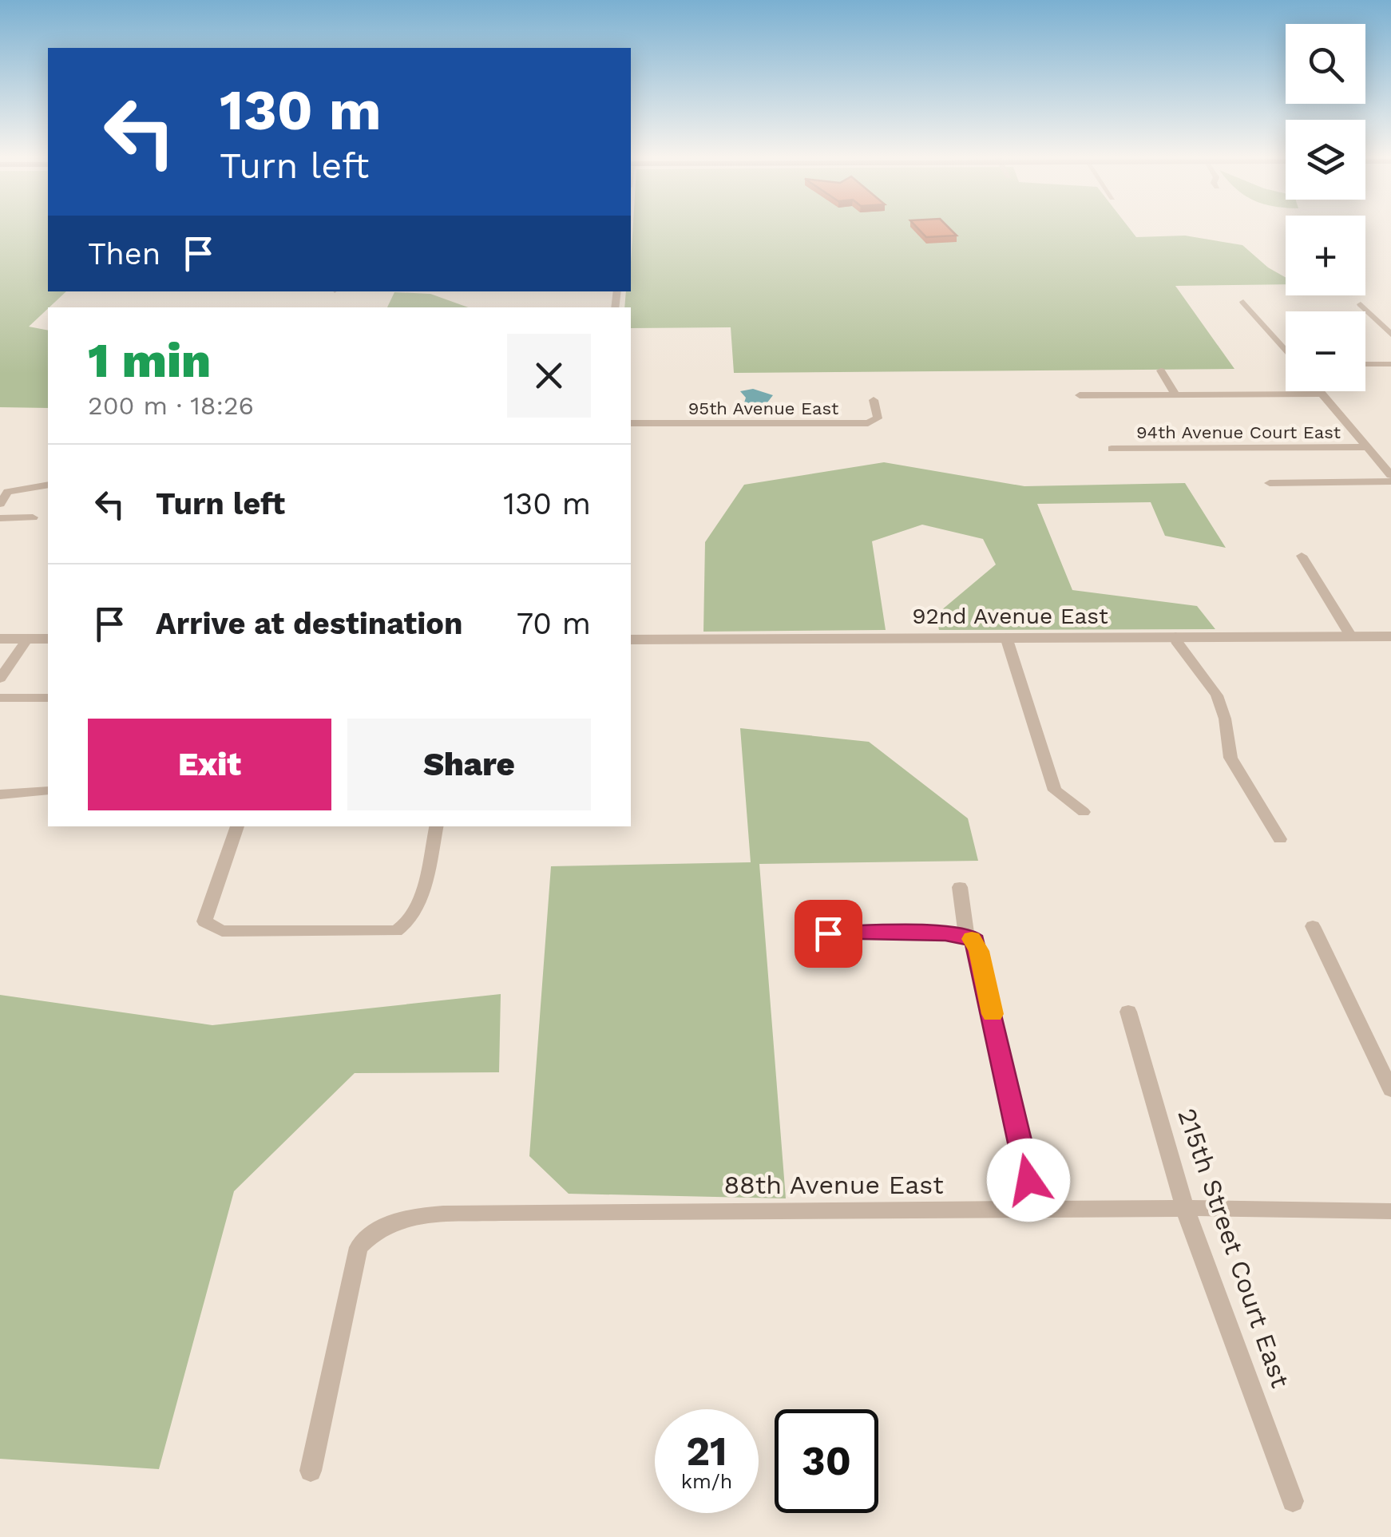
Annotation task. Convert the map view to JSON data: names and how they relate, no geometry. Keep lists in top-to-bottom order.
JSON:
{
  "streets": {
    "street": [
      "95th Avenue East",
      "94th Avenue Court East",
      "92nd Avenue East",
      "88th Avenue East",
      "215th Street Court East"
    ]
  },
  "crossings": [
    ["88th Avenue East", "215th Street Court East"]
  ],
  "page": {
    "map_buttons": ["+", "−"],
    "turn": ["130 m", "Turn left"],
    "then": "Then",
    "heading": ["1 min", "200 m · 18:26"],
    "list": [
      {
        "name": "Turn left",
        "value": "130 m"
      },
      {
        "name": "Arrive at destination",
        "value": "70 m"
      }
    ],
    "buttons": ["Exit", "Share"],
    "speed": "21 km/h",
    "limit": "30"
  }
}
